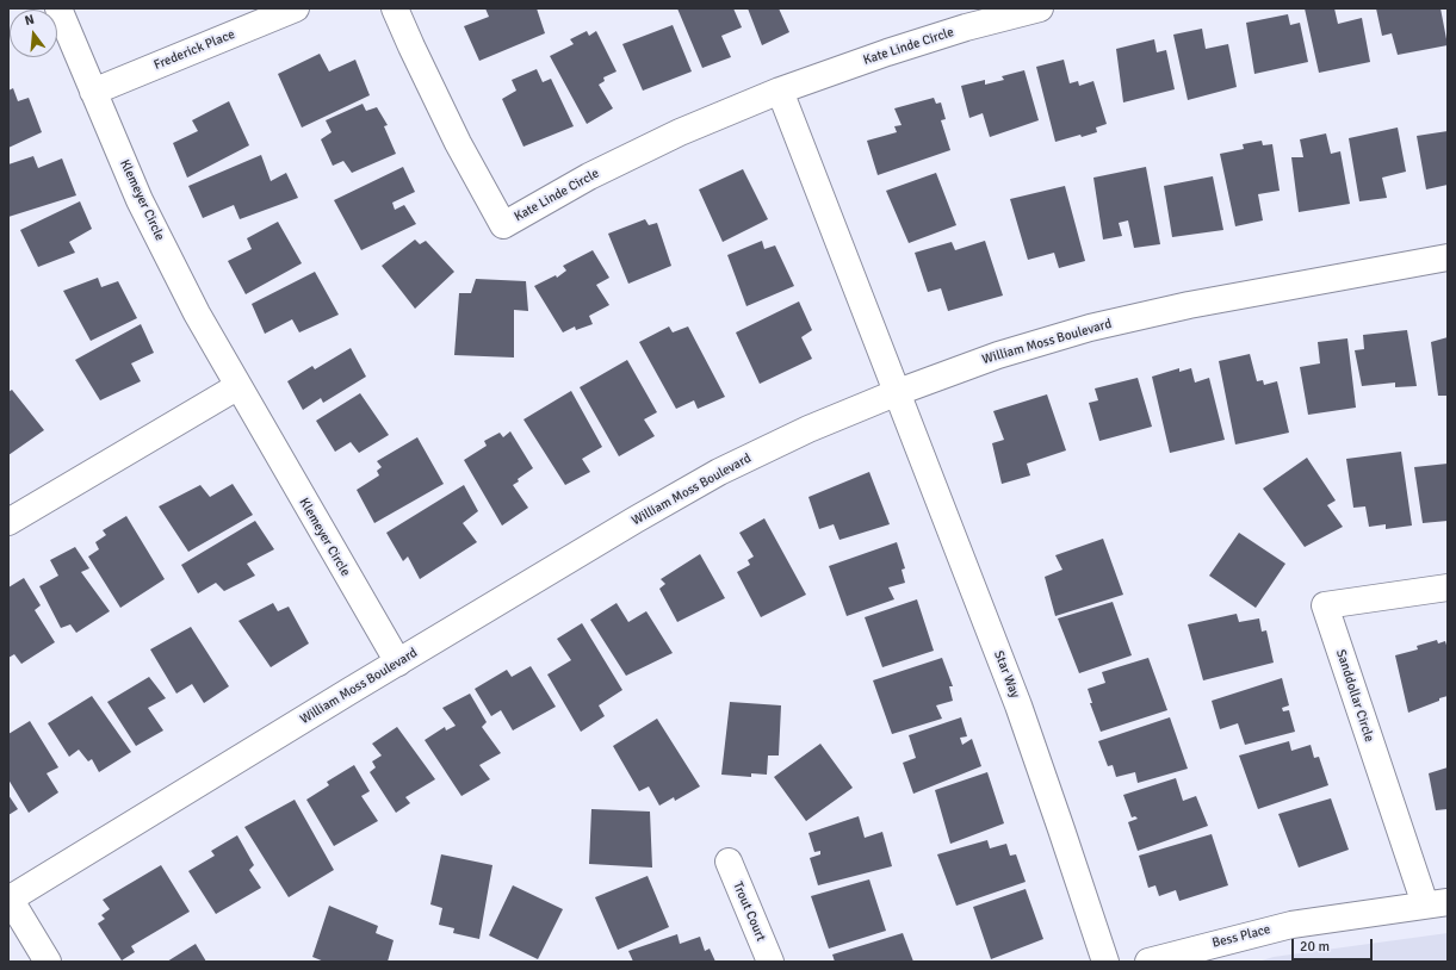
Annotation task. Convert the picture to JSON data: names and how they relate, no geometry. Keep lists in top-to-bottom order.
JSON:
{
  "streets": {
    "street": [
      "Kate Linde Circle",
      "Frederick Place",
      "Klemeyer Circle",
      "William Moss Boulevard",
      "Star Way",
      "Sanddollar Circle",
      "Trout Court",
      "Bess Place"
    ]
  },
  "crossings": [
    ["Frederick Place", "Klemeyer Circle"],
    ["Klemeyer Circle", "William Moss Boulevard"],
    ["William Moss Boulevard", "Star Way"],
    ["Sanddollar Circle", "Bess Place"]
  ],
  "scale_bar": "20 m",
  "north": "top"
}
